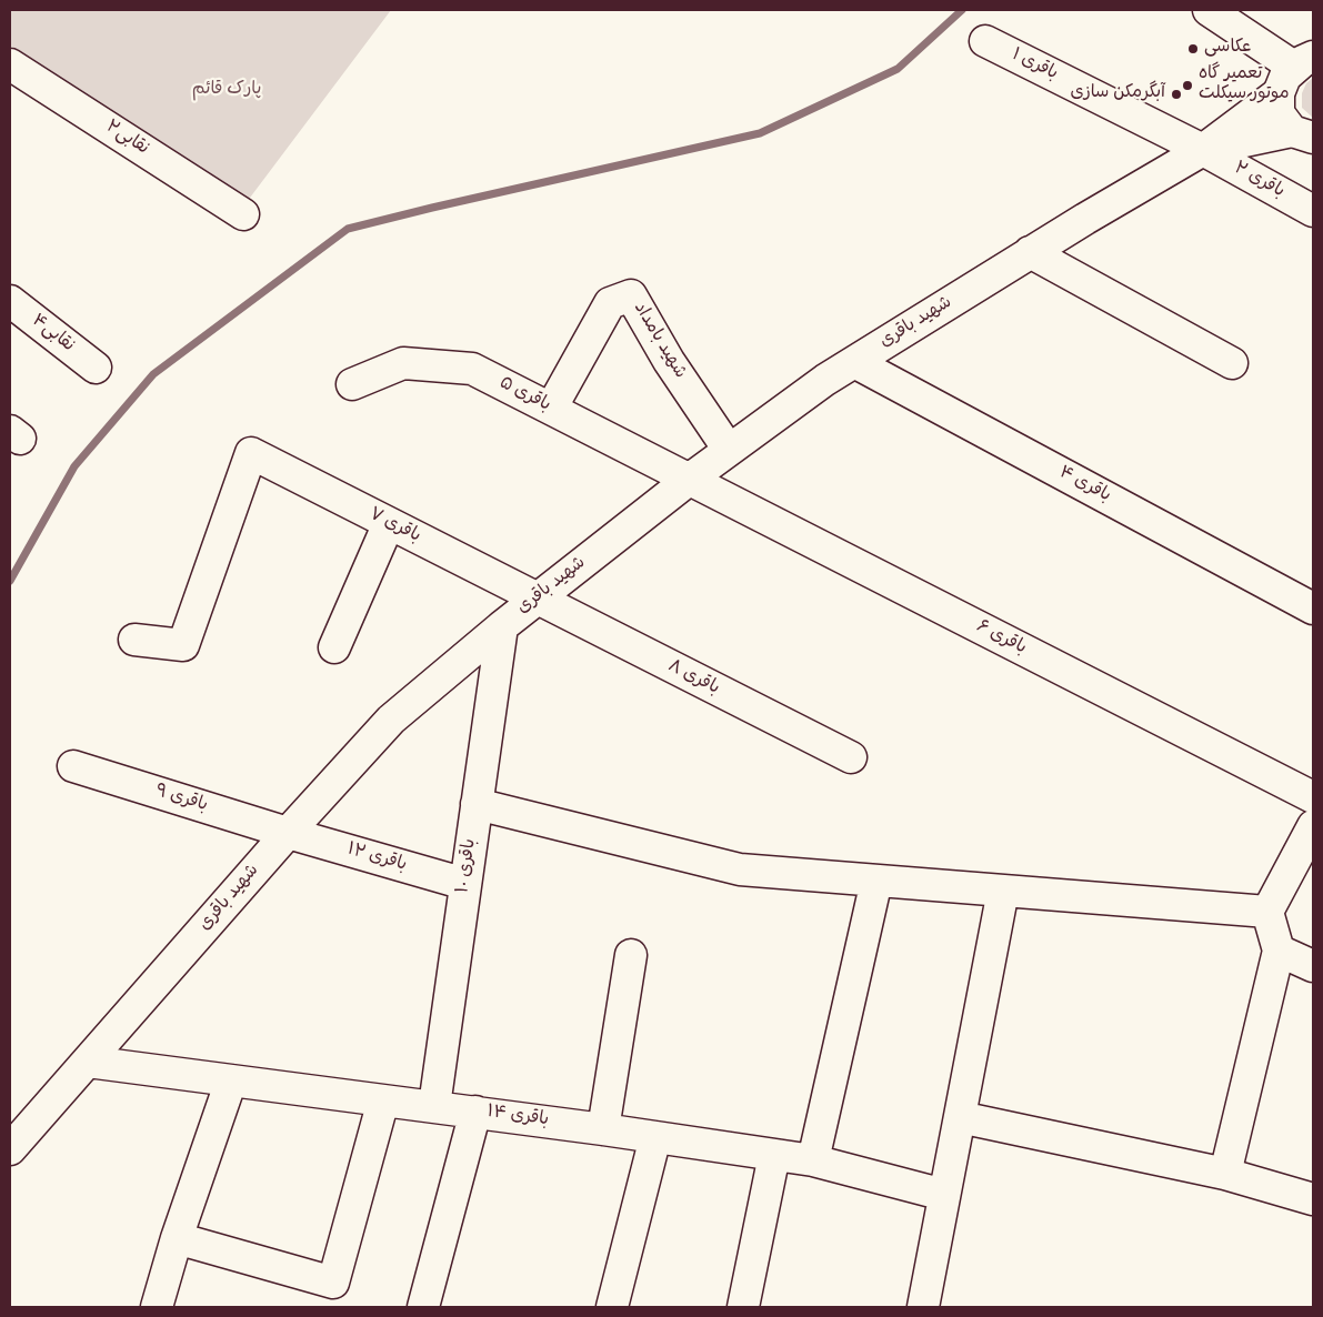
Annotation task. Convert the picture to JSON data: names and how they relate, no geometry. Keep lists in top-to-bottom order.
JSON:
{
  "streets": {
    "street": [
      "باقری ۱",
      "نقابی۲",
      "باقری ۲",
      "شهید باقری",
      "نقابی۴",
      "شهید بامداد",
      "باقری ۵",
      "باقری ۴",
      "باقری ۷",
      "باقری ۶",
      "باقری ۸",
      "باقری ۹",
      "باقری ۱۲",
      "باقری ۱۰",
      "باقری ۱۴"
    ]
  },
  "crossings": [
    ["باقری ۱", "باقری ۲"],
    ["باقری ۱", "شهید باقری"],
    ["باقری ۲", "شهید باقری"],
    ["شهید باقری", "شهید بامداد"],
    ["شهید باقری", "باقری ۵"],
    ["شهید باقری", "باقری ۴"],
    ["شهید باقری", "باقری ۷"],
    ["شهید باقری", "باقری ۶"],
    ["شهید باقری", "باقری ۸"],
    ["شهید باقری", "باقری ۹"],
    ["شهید باقری", "باقری ۱۲"],
    ["شهید باقری", "باقری ۱۰"],
    ["شهید باقری", "باقری ۱۴"],
    ["شهید بامداد", "باقری ۵"],
    ["باقری ۵", "باقری ۶"],
    ["باقری ۷", "باقری ۸"],
    ["باقری ۹", "باقری ۱۲"],
    ["باقری ۱۲", "باقری ۱۰"],
    ["باقری ۱۰", "باقری ۱۴"]
  ],
  "parks": ["پارک قائم"],
  "places": ["عکاسی", "تعمیر گاه موتور سیکلت", "آبگرمکن سازی"]
}
